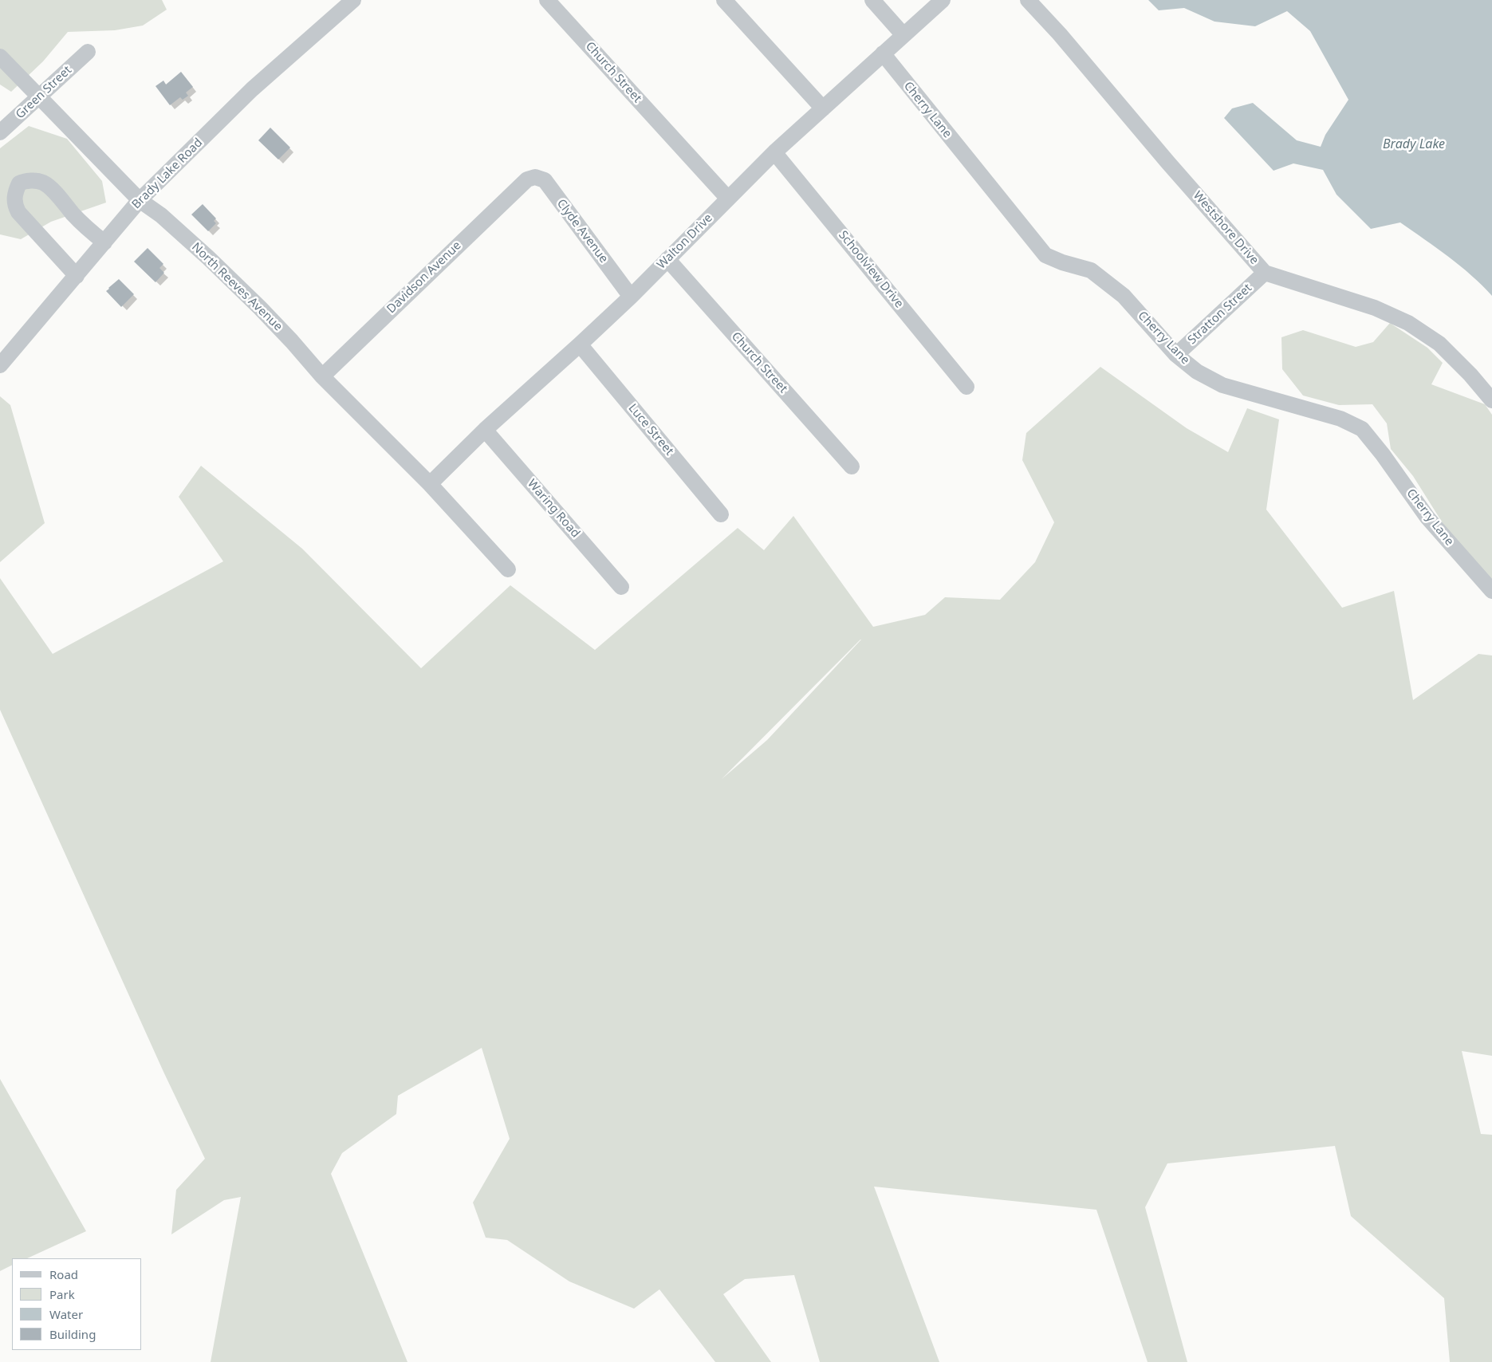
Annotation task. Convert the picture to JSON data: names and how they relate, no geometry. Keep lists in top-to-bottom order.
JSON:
{
  "streets": {
    "street": [
      "Church Street",
      "Green Street",
      "Cherry Lane",
      "Brady Lake Road",
      "Westshore Drive",
      "Clyde Avenue",
      "Walton Drive",
      "Schoolview Drive",
      "Davidson Avenue",
      "North Reeves Avenue",
      "Stratton Street",
      "Luce Street",
      "Waring Road"
    ]
  },
  "crossings": [
    ["Church Street", "Walton Drive"],
    ["Green Street", "North Reeves Avenue"],
    ["Cherry Lane", "Walton Drive"],
    ["Cherry Lane", "Stratton Street"],
    ["Brady Lake Road", "North Reeves Avenue"],
    ["Westshore Drive", "Stratton Street"],
    ["Clyde Avenue", "Walton Drive"],
    ["Clyde Avenue", "Davidson Avenue"],
    ["Walton Drive", "Schoolview Drive"],
    ["Walton Drive", "North Reeves Avenue"],
    ["Walton Drive", "Luce Street"],
    ["Walton Drive", "Waring Road"],
    ["Davidson Avenue", "North Reeves Avenue"]
  ],
  "water": ["Brady Lake"],
  "legend": [
    "Road",
    "Park",
    "Water",
    "Building"
  ]
}
